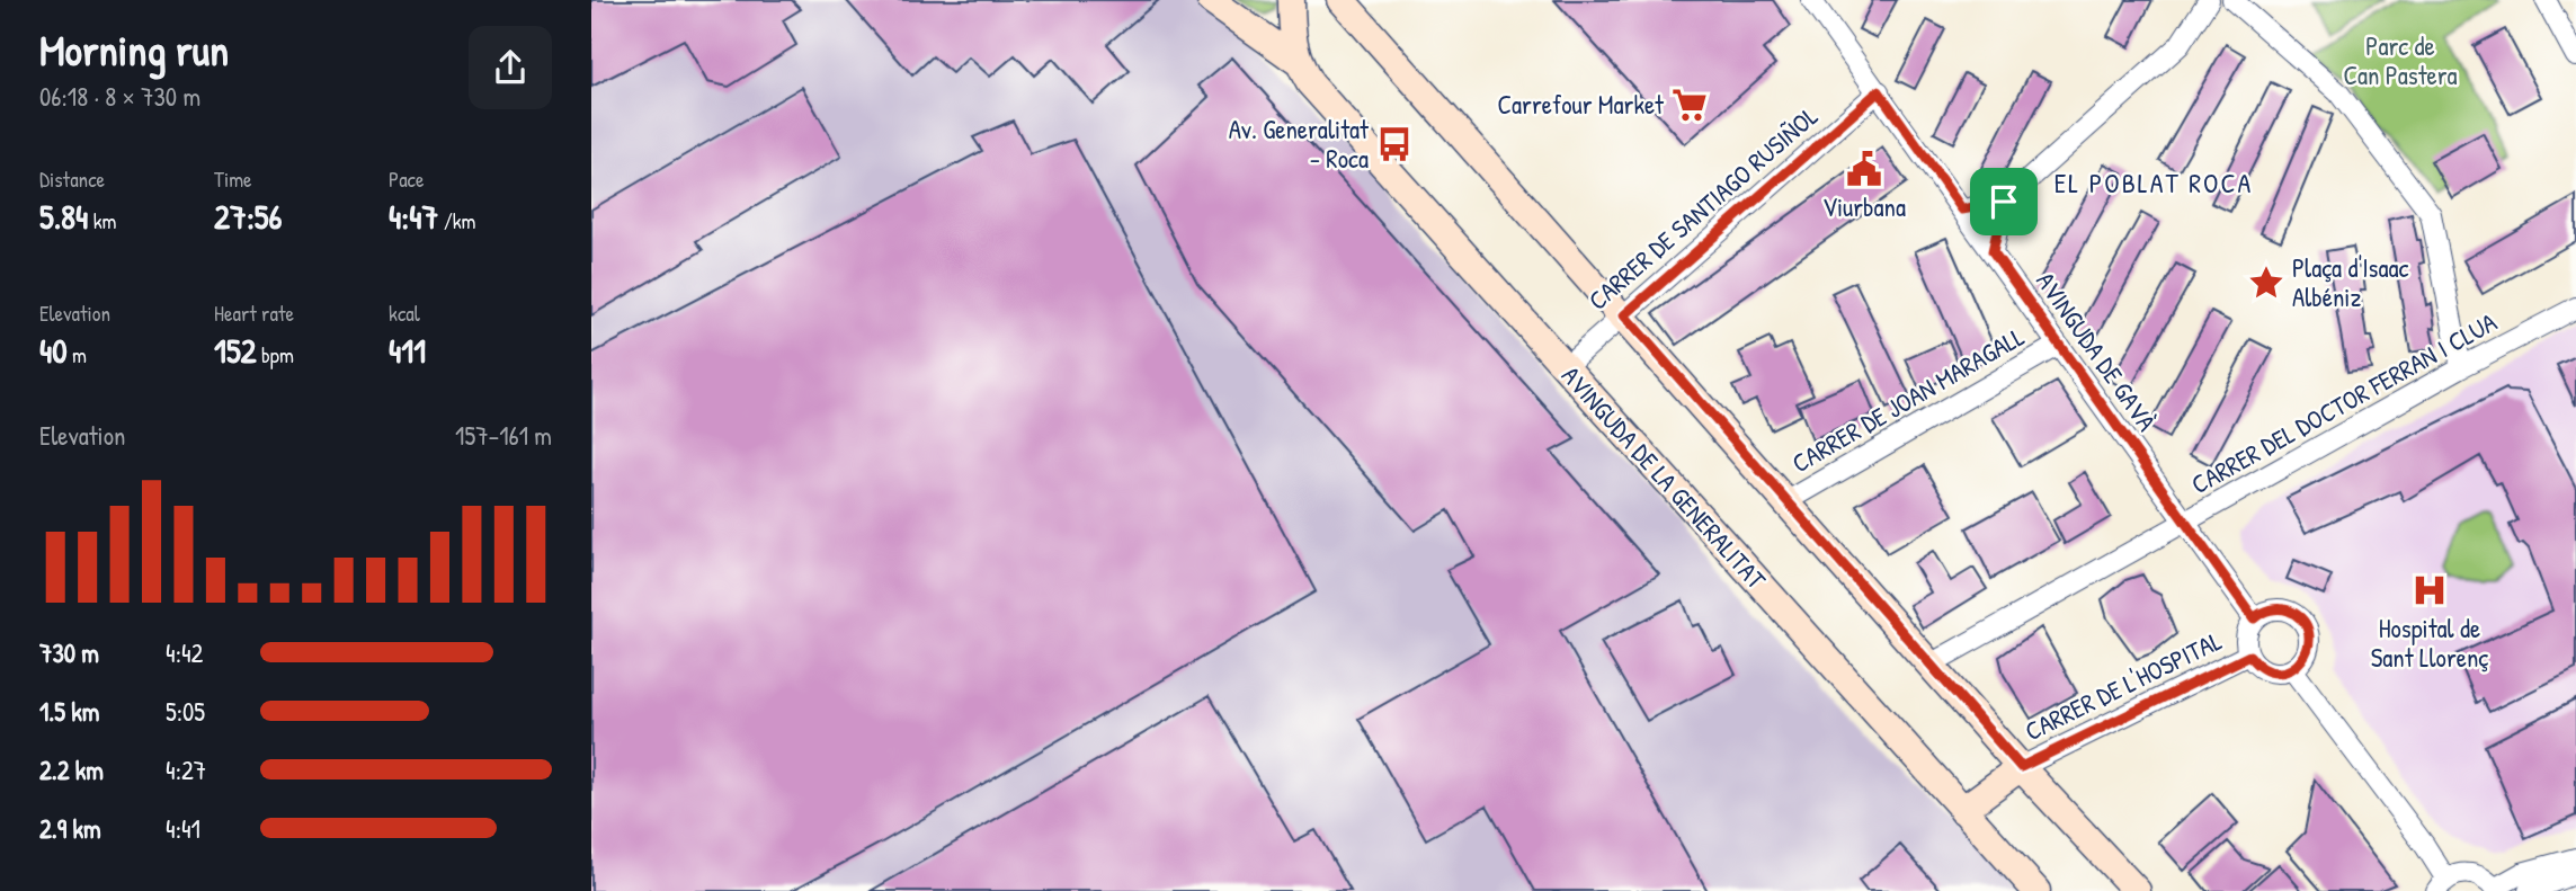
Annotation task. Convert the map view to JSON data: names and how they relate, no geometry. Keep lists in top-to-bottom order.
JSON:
{
  "streets": {
    "street": [
      "CARRER DE SANTIAGO RUSIÑOL",
      "AVINGUDA DE GAVÀ",
      "CARRER DE JOAN MARAGALL",
      "CARRER DEL DOCTOR FERRAN I CLUA",
      "AVINGUDA DE LA GENERALITAT",
      "CARRER DE L'HOSPITAL"
    ]
  },
  "crossings": [
    ["CARRER DE SANTIAGO RUSIÑOL", "AVINGUDA DE GAVÀ"],
    ["CARRER DE SANTIAGO RUSIÑOL", "AVINGUDA DE LA GENERALITAT"],
    ["AVINGUDA DE GAVÀ", "CARRER DE JOAN MARAGALL"],
    ["AVINGUDA DE GAVÀ", "CARRER DEL DOCTOR FERRAN I CLUA"],
    ["AVINGUDA DE GAVÀ", "CARRER DE L'HOSPITAL"]
  ],
  "districts": ["EL POBLAT ROCA"],
  "parks": ["Parc de Can Pastera"],
  "places": {
    "supermarket": ["Carrefour Market"],
    "bus stop": ["Av. Generalitat - Roca"],
    "public building": ["Viurbana"],
    "place": ["Plaça d'Isaac Albéniz"],
    "hospital": ["Hospital de Sant Llorenç"]
  },
  "page": {
    "heading": ["Morning run", "06:18 · 8 × 730 m"],
    "stats": [
      ["Distance", "5.84 km"],
      ["Time", "27:56"],
      ["Pace", "4:47 /km"],
      ["Elevation", "40 m"],
      ["Heart rate", "152 bpm"],
      ["kcal", "411"]
    ],
    "chart": ["Elevation", "157–161 m"],
    "list": [
      {
        "name": "730 m",
        "note": "4:42"
      },
      {
        "name": "1.5 km",
        "note": "5:05"
      },
      {
        "name": "2.2 km",
        "note": "4:27"
      },
      {
        "name": "2.9 km",
        "note": "4:41"
      }
    ]
  }
}
